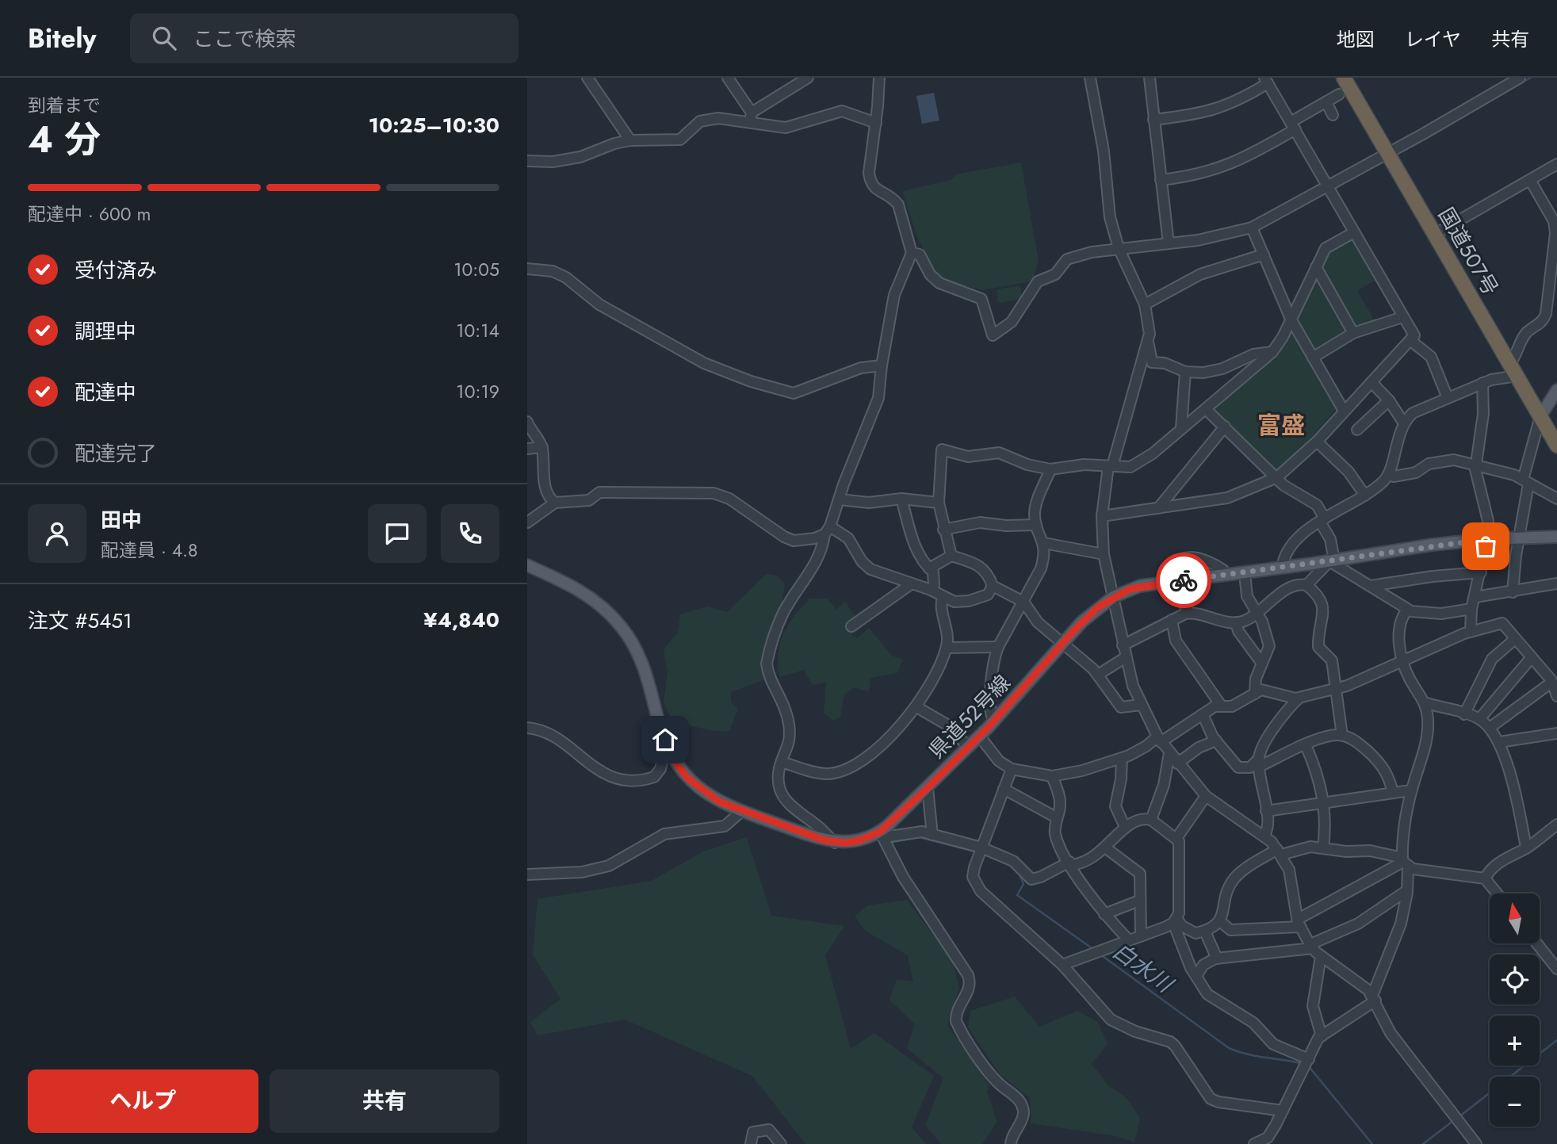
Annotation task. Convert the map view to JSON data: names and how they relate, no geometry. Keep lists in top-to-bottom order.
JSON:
{
  "streets": {
    "highway": ["国道507号"],
    "main road": ["県道52号線"]
  },
  "districts": ["富盛"],
  "water": ["白水川"],
  "north": "top",
  "page": {
    "header": "Bitely",
    "search": "ここで検索",
    "nav": ["地図", "レイヤ", "共有"],
    "heading": ["4 分", "到着まで", "10:25–10:30"],
    "panel": [
      "田中",
      "配達員 · 4.8",
      "注文 #5451",
      "¥4,840"
    ],
    "bar": "配達中 · 600 m",
    "list": [
      ["受付済み", "10:05"],
      ["調理中", "10:14"],
      ["配達中", "10:19"],
      "配達完了"
    ],
    "map_buttons": ["+", "−"],
    "buttons": ["ヘルプ", "共有"]
  }
}
